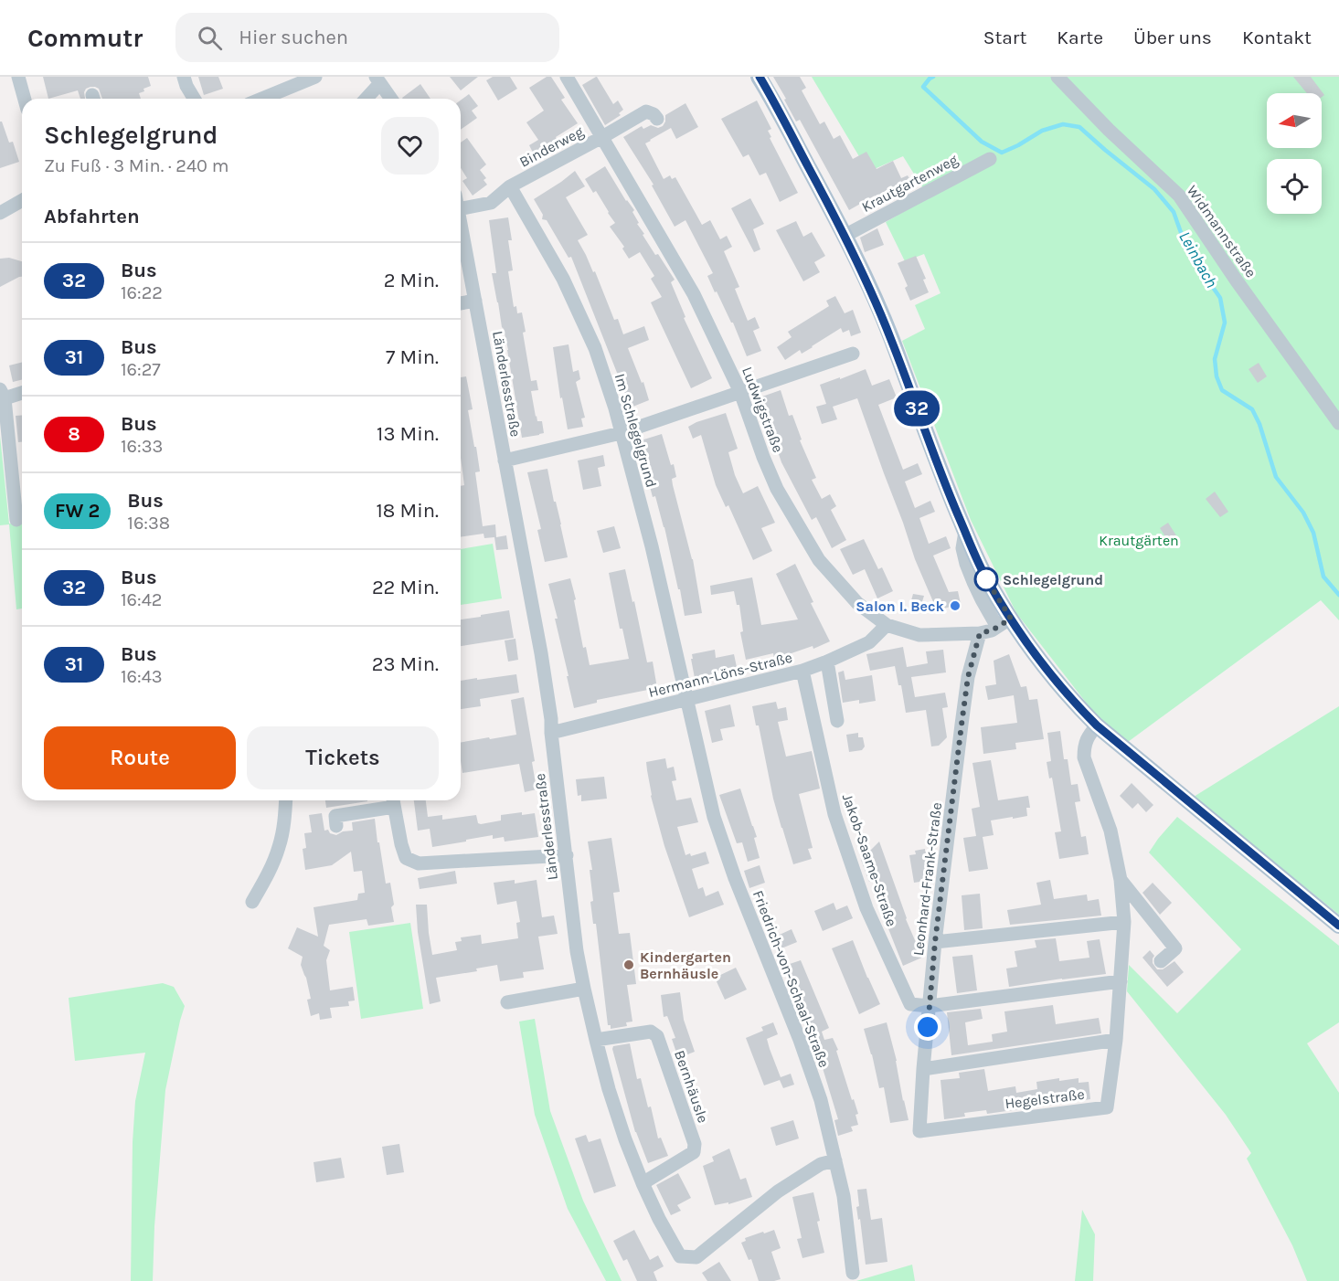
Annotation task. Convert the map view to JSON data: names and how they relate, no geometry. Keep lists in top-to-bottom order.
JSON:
{
  "streets": {
    "street": [
      "Binderweg",
      "Krautgartenweg",
      "Widmannstraße",
      "Länderlesstraße",
      "Ludwigstraße",
      "Im Schlegelgrund",
      "Hermann-Löns-Straße",
      "Jakob-Saame-Straße",
      "Leonhard-Frank-Straße",
      "Friedrich-von-Schaal-Straße",
      "Bernhäusle",
      "Hegelstraße"
    ]
  },
  "crossings": [
    ["Binderweg", "Ludwigstraße"],
    ["Binderweg", "Im Schlegelgrund"],
    ["Länderlesstraße", "Hermann-Löns-Straße"],
    ["Länderlesstraße", "Friedrich-von-Schaal-Straße"],
    ["Länderlesstraße", "Bernhäusle"],
    ["Ludwigstraße", "Hermann-Löns-Straße"],
    ["Ludwigstraße", "Leonhard-Frank-Straße"],
    ["Im Schlegelgrund", "Hermann-Löns-Straße"],
    ["Im Schlegelgrund", "Friedrich-von-Schaal-Straße"],
    ["Hermann-Löns-Straße", "Jakob-Saame-Straße"],
    ["Hermann-Löns-Straße", "Friedrich-von-Schaal-Straße"],
    ["Jakob-Saame-Straße", "Leonhard-Frank-Straße"],
    ["Leonhard-Frank-Straße", "Hegelstraße"]
  ],
  "water": ["Leinbach"],
  "parks": ["Krautgärten"],
  "places": ["Schlegelgrund", "Salon I. Beck", "Kindergarten Bernhäusle"],
  "lines": ["bus line 32"],
  "north": "left",
  "page": {
    "header": "Commutr",
    "search": "Hier suchen",
    "nav": [
      "Start",
      "Karte",
      "Über uns",
      "Kontakt"
    ],
    "on_map": "32",
    "heading": [
      ["Schlegelgrund", "Zu Fuß · 3 Min. · 240 m"],
      "Abfahrten"
    ],
    "list": [
      {
        "mark": "32",
        "name": "Bus",
        "note": "16:22",
        "value": "2 Min."
      },
      {
        "mark": "31",
        "name": "Bus",
        "note": "16:27",
        "value": "7 Min."
      },
      {
        "mark": "8",
        "name": "Bus",
        "note": "16:33",
        "value": "13 Min."
      },
      {
        "mark": "FW 2",
        "name": "Bus",
        "note": "16:38",
        "value": "18 Min."
      },
      {
        "mark": "32",
        "name": "Bus",
        "note": "16:42",
        "value": "22 Min."
      },
      {
        "mark": "31",
        "name": "Bus",
        "note": "16:43",
        "value": "23 Min."
      }
    ],
    "buttons": ["Route", "Tickets"]
  }
}
